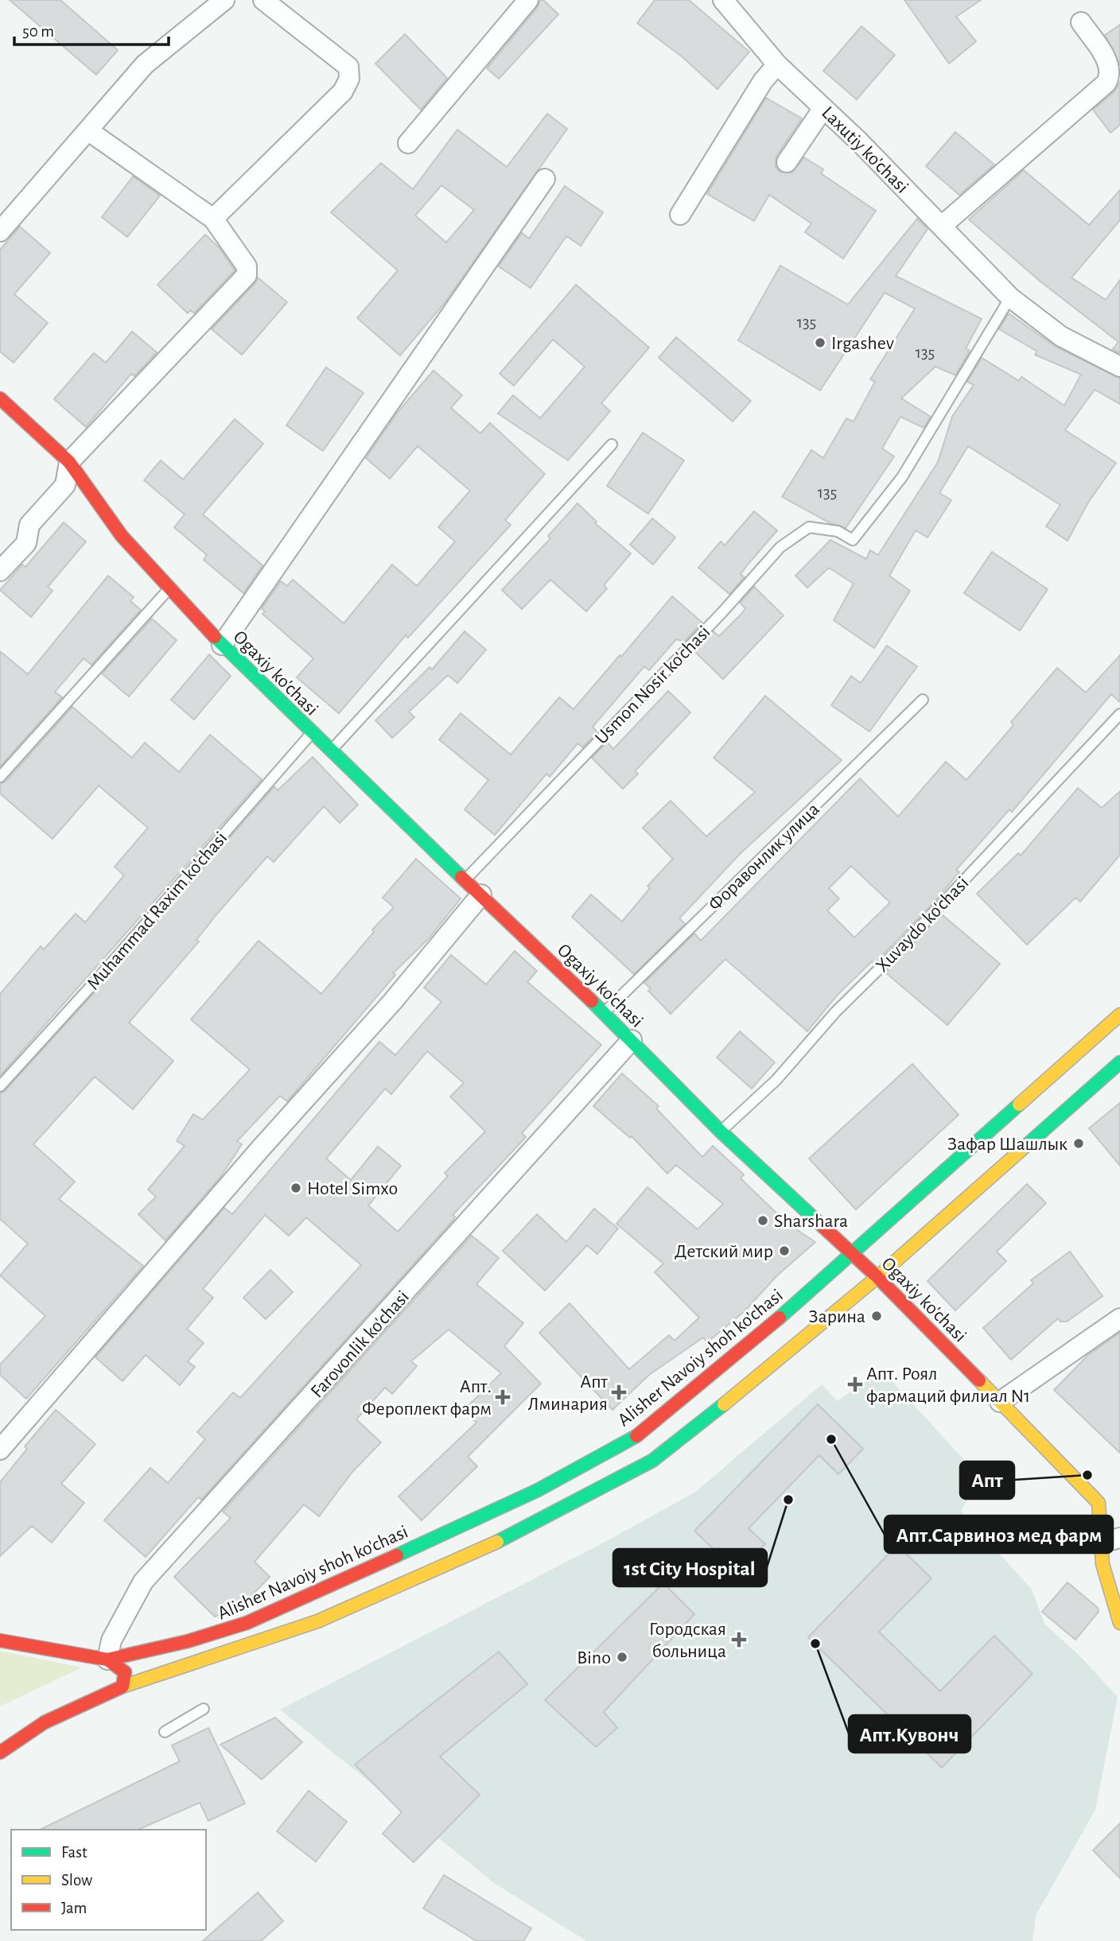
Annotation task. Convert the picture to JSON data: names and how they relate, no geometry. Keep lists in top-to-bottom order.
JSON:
{
  "streets": {
    "main road": ["Ogaxiy ko'chasi", "Alisher Navoiy shoh ko'chasi"],
    "street": ["Laxutiy ko'chasi", "Farovonlik ko'chasi"],
    "lane": [
      "Usmon Nosir ko'chasi",
      "Форавонлик улица",
      "Muhammad Raxim ko'chasi",
      "Xuvaydo ko'chasi"
    ]
  },
  "crossings": [
    ["Laxutiy ko'chasi", "Usmon Nosir ko'chasi"],
    ["Ogaxiy ko'chasi", "Usmon Nosir ko'chasi"],
    ["Ogaxiy ko'chasi", "Форавонлик улица"],
    ["Ogaxiy ko'chasi", "Muhammad Raxim ko'chasi"],
    ["Ogaxiy ko'chasi", "Xuvaydo ko'chasi"],
    ["Ogaxiy ko'chasi", "Farovonlik ko'chasi"],
    ["Ogaxiy ko'chasi", "Alisher Navoiy shoh ko'chasi"],
    ["Farovonlik ko'chasi", "Alisher Navoiy shoh ko'chasi"]
  ],
  "places": {
    "other": [
      "Irgashev",
      "Зафар Шашлык",
      "Hotel Simxo",
      "Sharshara",
      "Детский мир",
      "Зарина",
      "Апт.Сарвиноз мед фарм",
      "Апт",
      "1st City Hospital",
      "Апт.Кувонч",
      "Bino"
    ],
    "health": [
      "Апт. Роял фармаций филиал N1",
      "Апт Лминария",
      "Апт. Фероплект фарм",
      "Городская больница"
    ]
  },
  "house_numbers": ["135", "135", "135"],
  "legend": ["Fast", "Slow", "Jam"],
  "scale_bar": "50 m"
}
